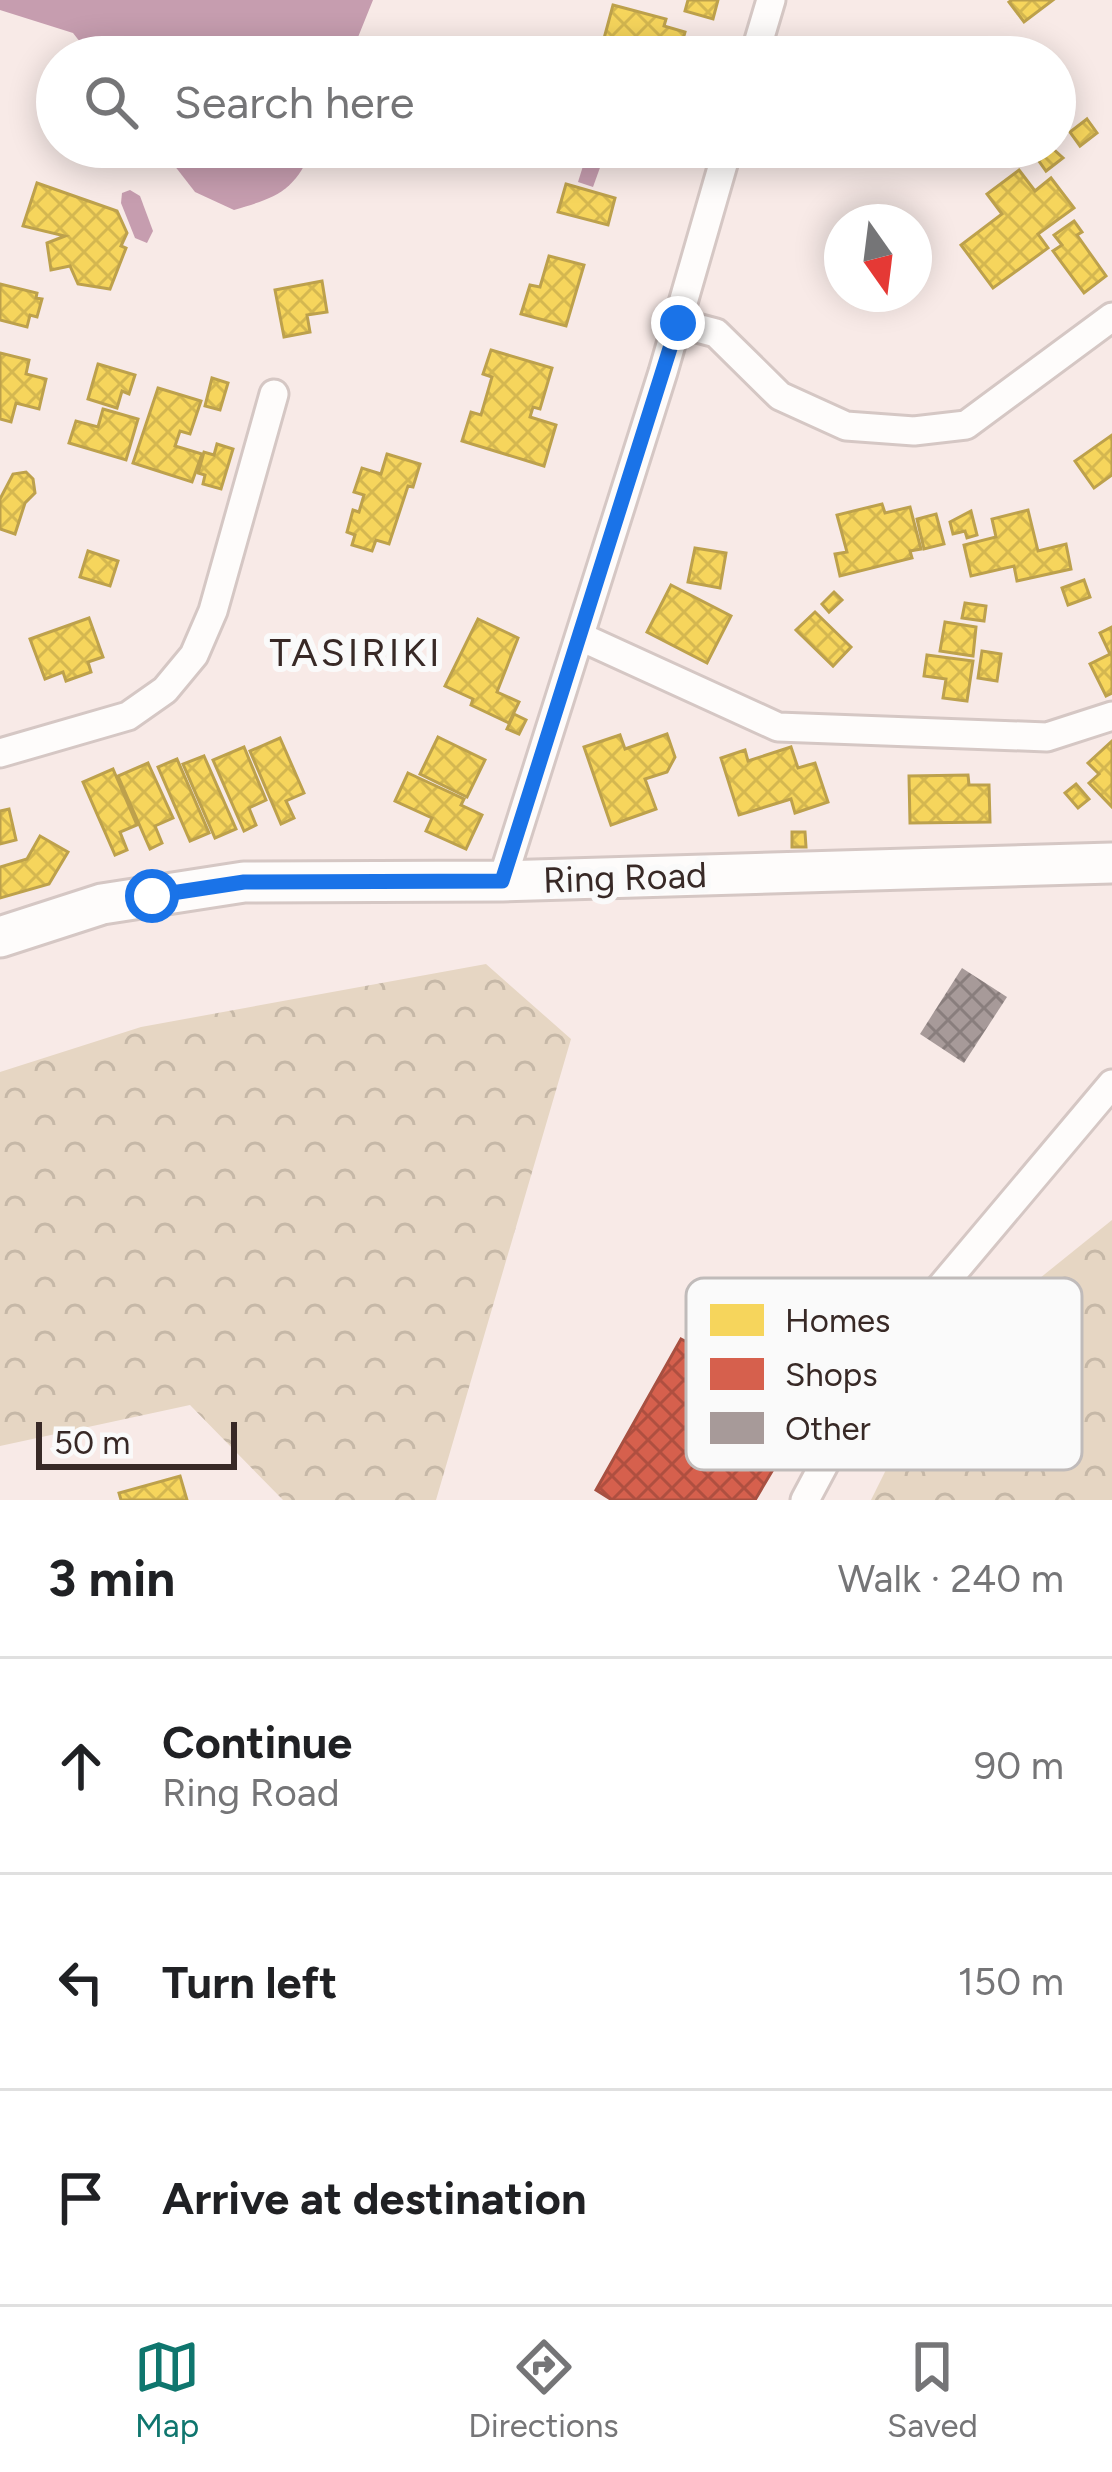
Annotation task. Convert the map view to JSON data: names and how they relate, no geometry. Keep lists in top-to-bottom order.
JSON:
{
  "streets": {
    "main road": ["Ring Road"]
  },
  "districts": ["TASIRIKI"],
  "legend": ["Homes", "Shops", "Other"],
  "scale_bar": "50 m",
  "north": "bottom",
  "page": {
    "search": "Search here",
    "scale": "50 m",
    "heading": ["3 min", "Walk · 240 m"],
    "list": [
      ["Continue", "Ring Road", "90 m"],
      ["Turn left", "150 m"],
      "Arrive at destination"
    ],
    "nav": ["Map", "Directions", "Saved"]
  }
}
